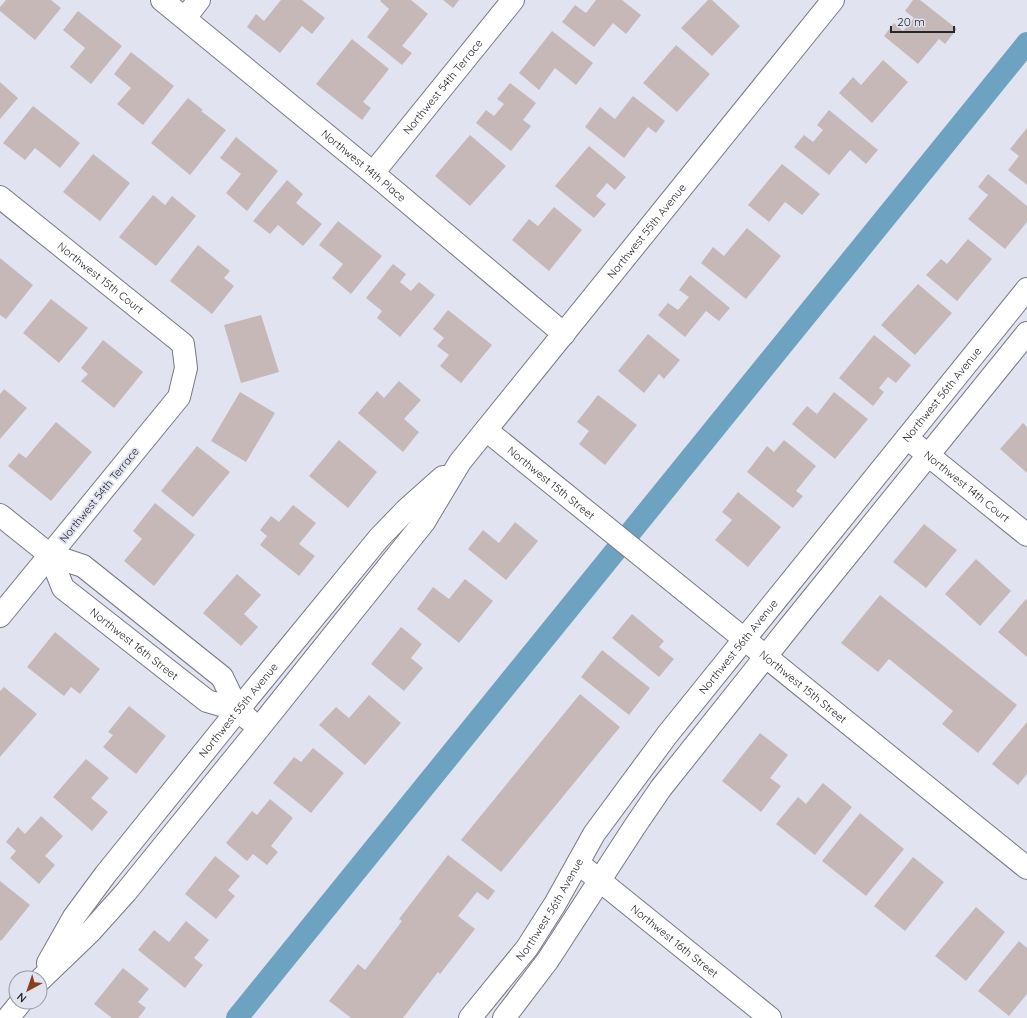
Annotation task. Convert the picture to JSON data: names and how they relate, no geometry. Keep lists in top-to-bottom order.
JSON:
{
  "streets": {
    "street": [
      "Northwest 54th Terrace",
      "Northwest 14th Place",
      "Northwest 55th Avenue",
      "Northwest 15th Court",
      "Northwest 56th Avenue",
      "Northwest 15th Street",
      "Northwest 14th Court",
      "Northwest 16th Street"
    ]
  },
  "crossings": [
    ["Northwest 54th Terrace", "Northwest 14th Place"],
    ["Northwest 54th Terrace", "Northwest 15th Court"],
    ["Northwest 54th Terrace", "Northwest 16th Street"],
    ["Northwest 14th Place", "Northwest 55th Avenue"],
    ["Northwest 55th Avenue", "Northwest 15th Street"],
    ["Northwest 55th Avenue", "Northwest 16th Street"],
    ["Northwest 56th Avenue", "Northwest 15th Street"],
    ["Northwest 56th Avenue", "Northwest 14th Court"],
    ["Northwest 56th Avenue", "Northwest 16th Street"]
  ],
  "scale_bar": "20 m",
  "north": "bottom left"
}
